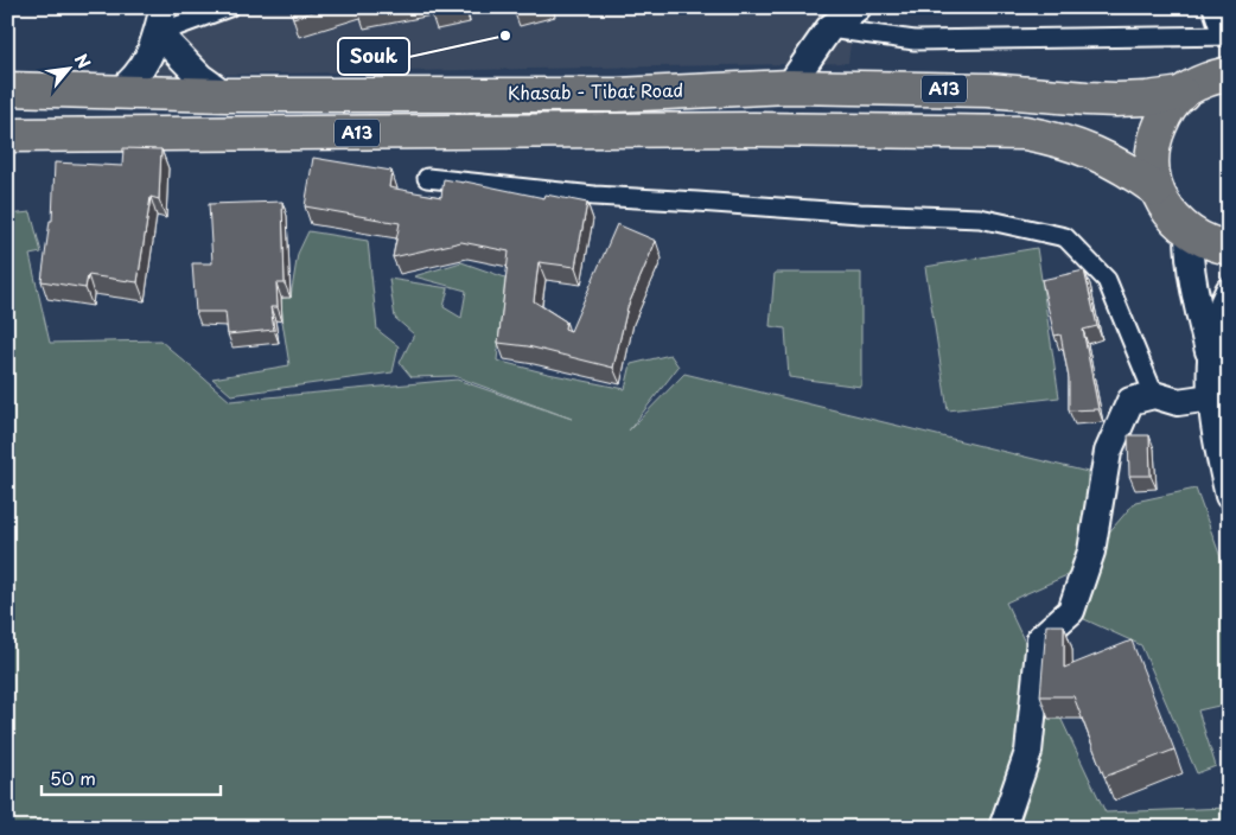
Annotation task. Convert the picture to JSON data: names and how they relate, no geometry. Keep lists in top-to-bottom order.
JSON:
{
  "streets": {
    "highway": ["A13", "Khasab - Tibat Road"]
  },
  "crossings": [
    ["A13", "Khasab - Tibat Road"]
  ],
  "places": ["Souk"],
  "scale_bar": "50 m",
  "north": "top right"
}
